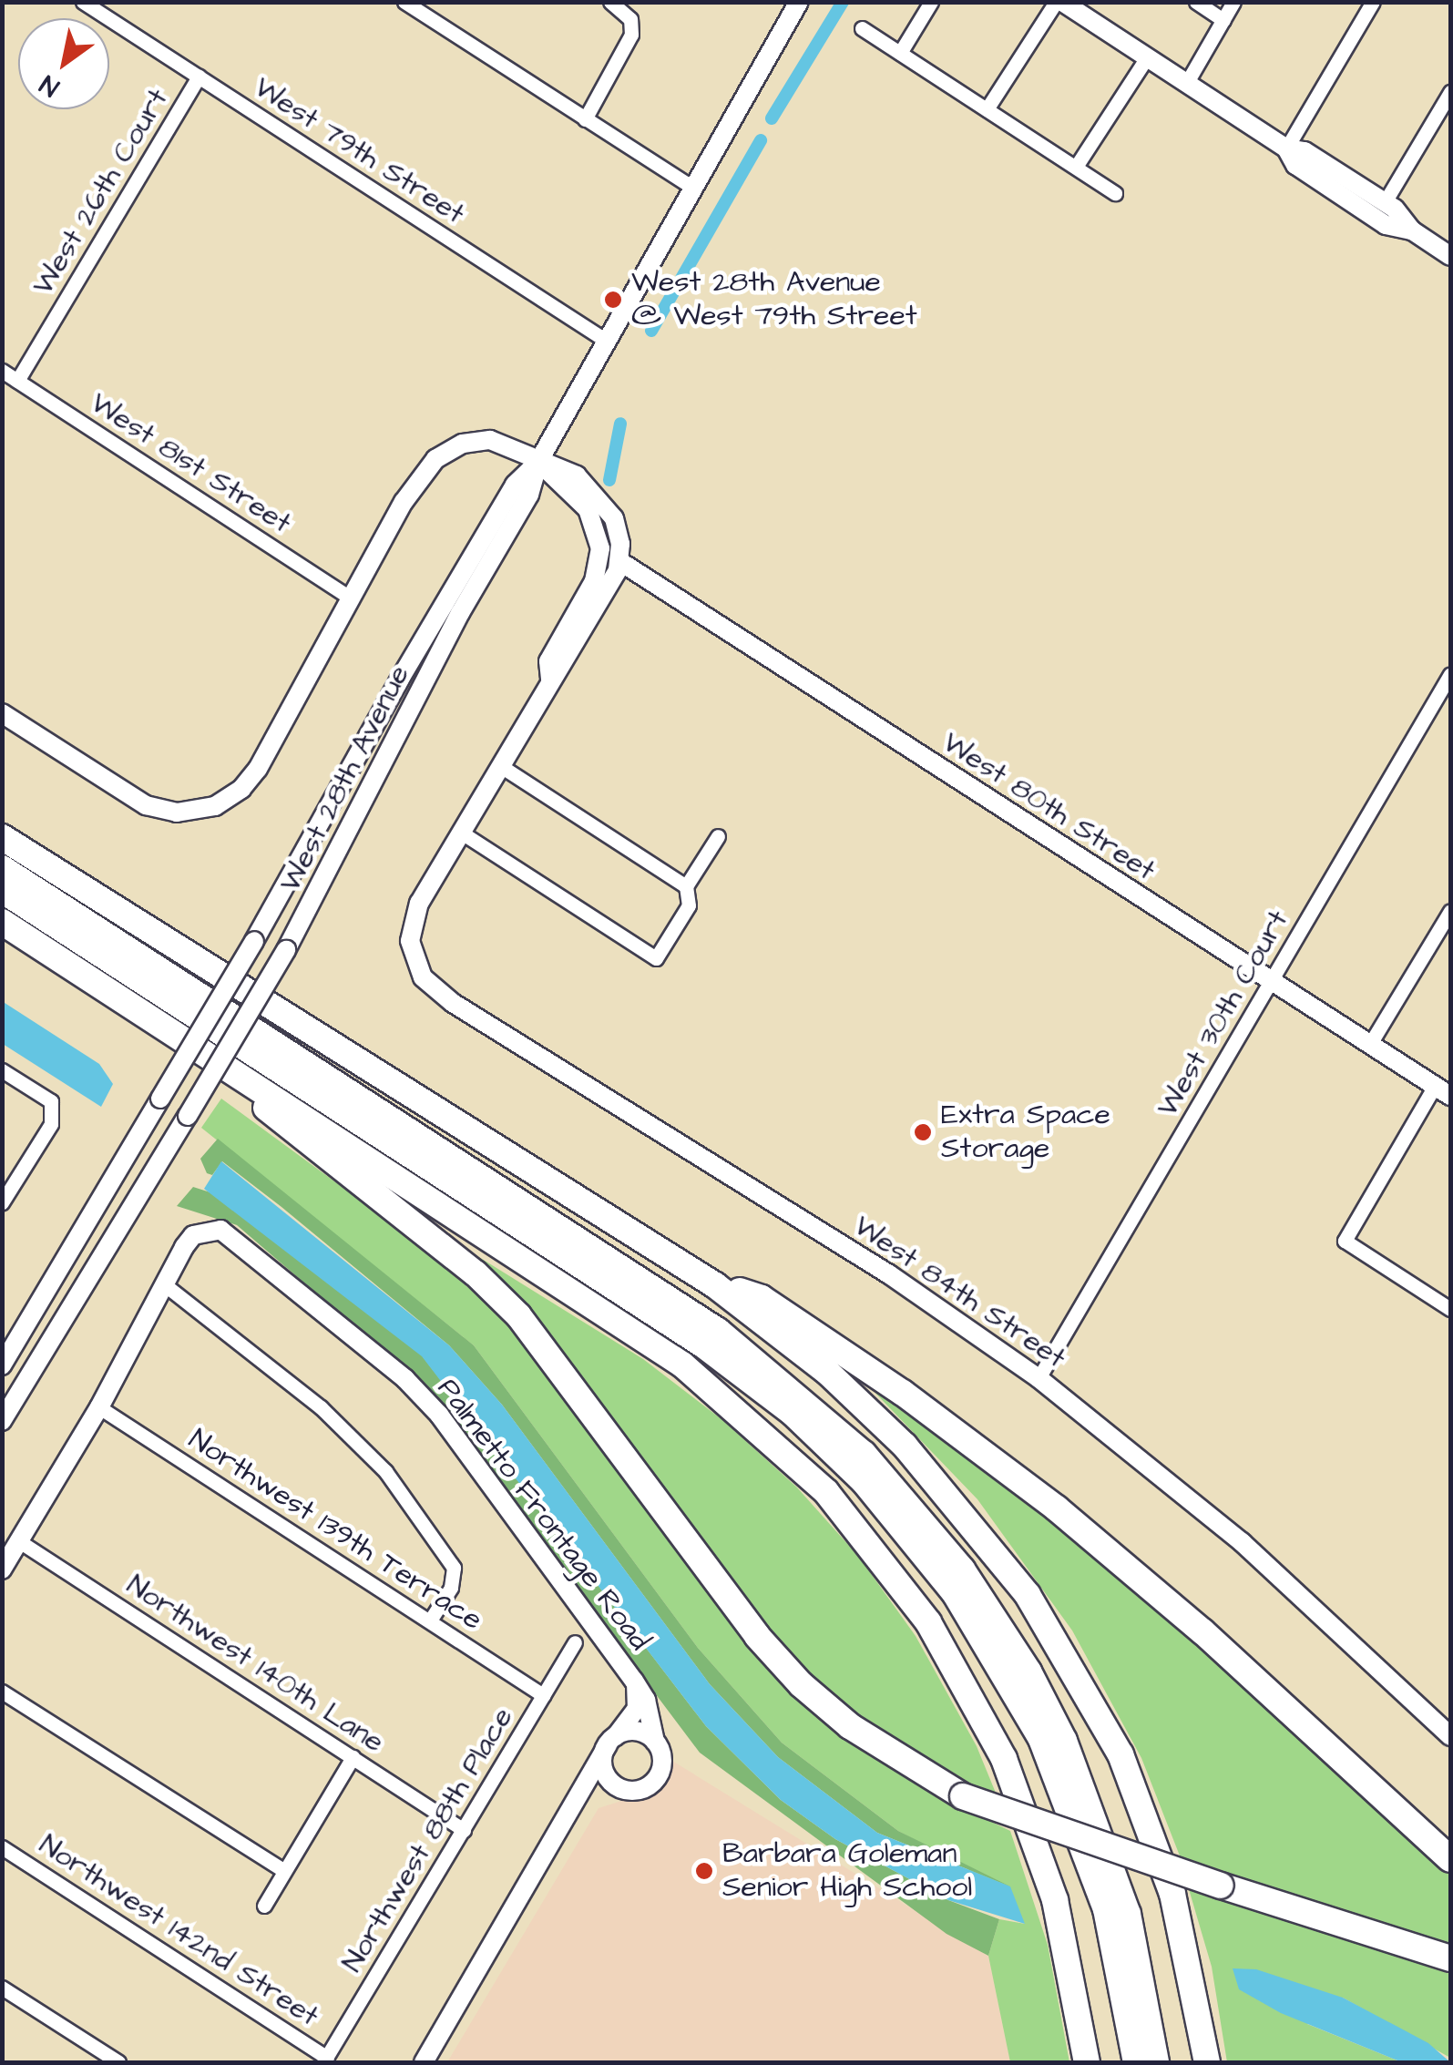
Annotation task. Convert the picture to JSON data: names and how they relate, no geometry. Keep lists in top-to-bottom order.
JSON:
{
  "streets": {
    "street": [
      "West 79th Street",
      "West 26th Court",
      "West 81st Street",
      "West 28th Avenue",
      "West 80th Street",
      "West 30th Court",
      "West 84th Street",
      "Palmetto Frontage Road",
      "Northwest 139th Terrace",
      "Northwest 140th Lane",
      "Northwest 88th Place",
      "Northwest 142nd Street"
    ]
  },
  "crossings": [
    ["West 79th Street", "West 26th Court"],
    ["West 79th Street", "West 28th Avenue"],
    ["West 26th Court", "West 81st Street"],
    ["West 80th Street", "West 30th Court"],
    ["West 30th Court", "West 84th Street"],
    ["Palmetto Frontage Road", "Northwest 139th Terrace"],
    ["Palmetto Frontage Road", "Northwest 140th Lane"],
    ["Northwest 139th Terrace", "Northwest 88th Place"],
    ["Northwest 140th Lane", "Northwest 88th Place"],
    ["Northwest 88th Place", "Northwest 142nd Street"]
  ],
  "places": ["West 28th Avenue @ West 79th Street", "Extra Space Storage", "Barbara Goleman Senior High School"],
  "north": "bottom left"
}
